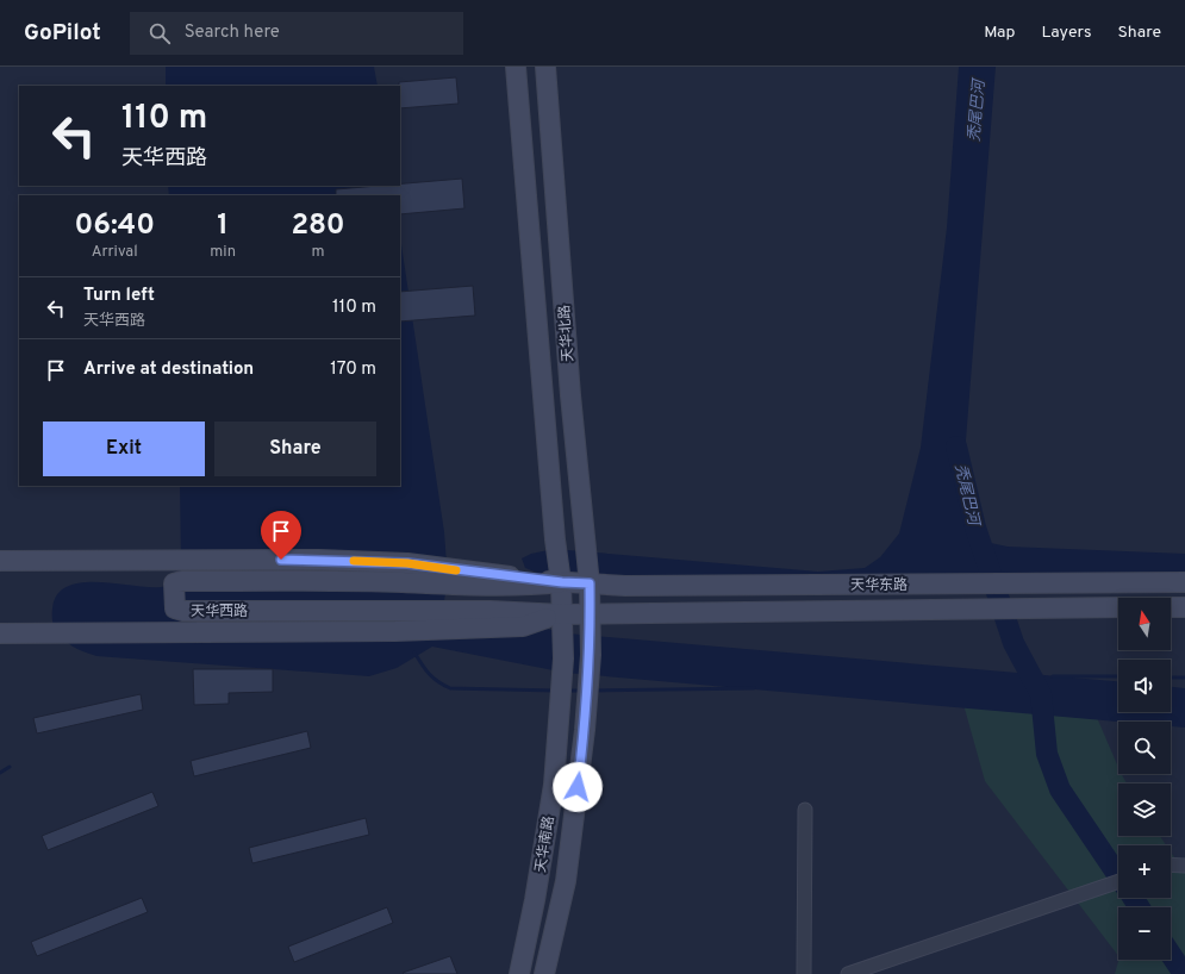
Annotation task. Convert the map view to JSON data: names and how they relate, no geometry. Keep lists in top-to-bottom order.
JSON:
{
  "streets": {
    "main road": [
      "天华北路",
      "天华东路",
      "天华西路",
      "天华南路"
    ]
  },
  "crossings": [
    ["天华北路", "天华东路"],
    ["天华北路", "天华西路"],
    ["天华北路", "天华南路"],
    ["天华东路", "天华西路"],
    ["天华东路", "天华南路"],
    ["天华西路", "天华南路"]
  ],
  "water": ["秃尾巴河"],
  "north": "top",
  "page": {
    "header": "GoPilot",
    "search": "Search here",
    "nav": ["Map", "Layers", "Share"],
    "turn": ["110 m", "天华西路"],
    "eta": [
      "06:40",
      "Arrival",
      "1",
      "min",
      "280",
      "m"
    ],
    "list": [
      {
        "name": "Turn left",
        "note": "天华西路",
        "value": "110 m"
      },
      {
        "name": "Arrive at destination",
        "value": "170 m"
      }
    ],
    "buttons": ["Exit", "Share"],
    "map_buttons": ["+", "−"]
  }
}
